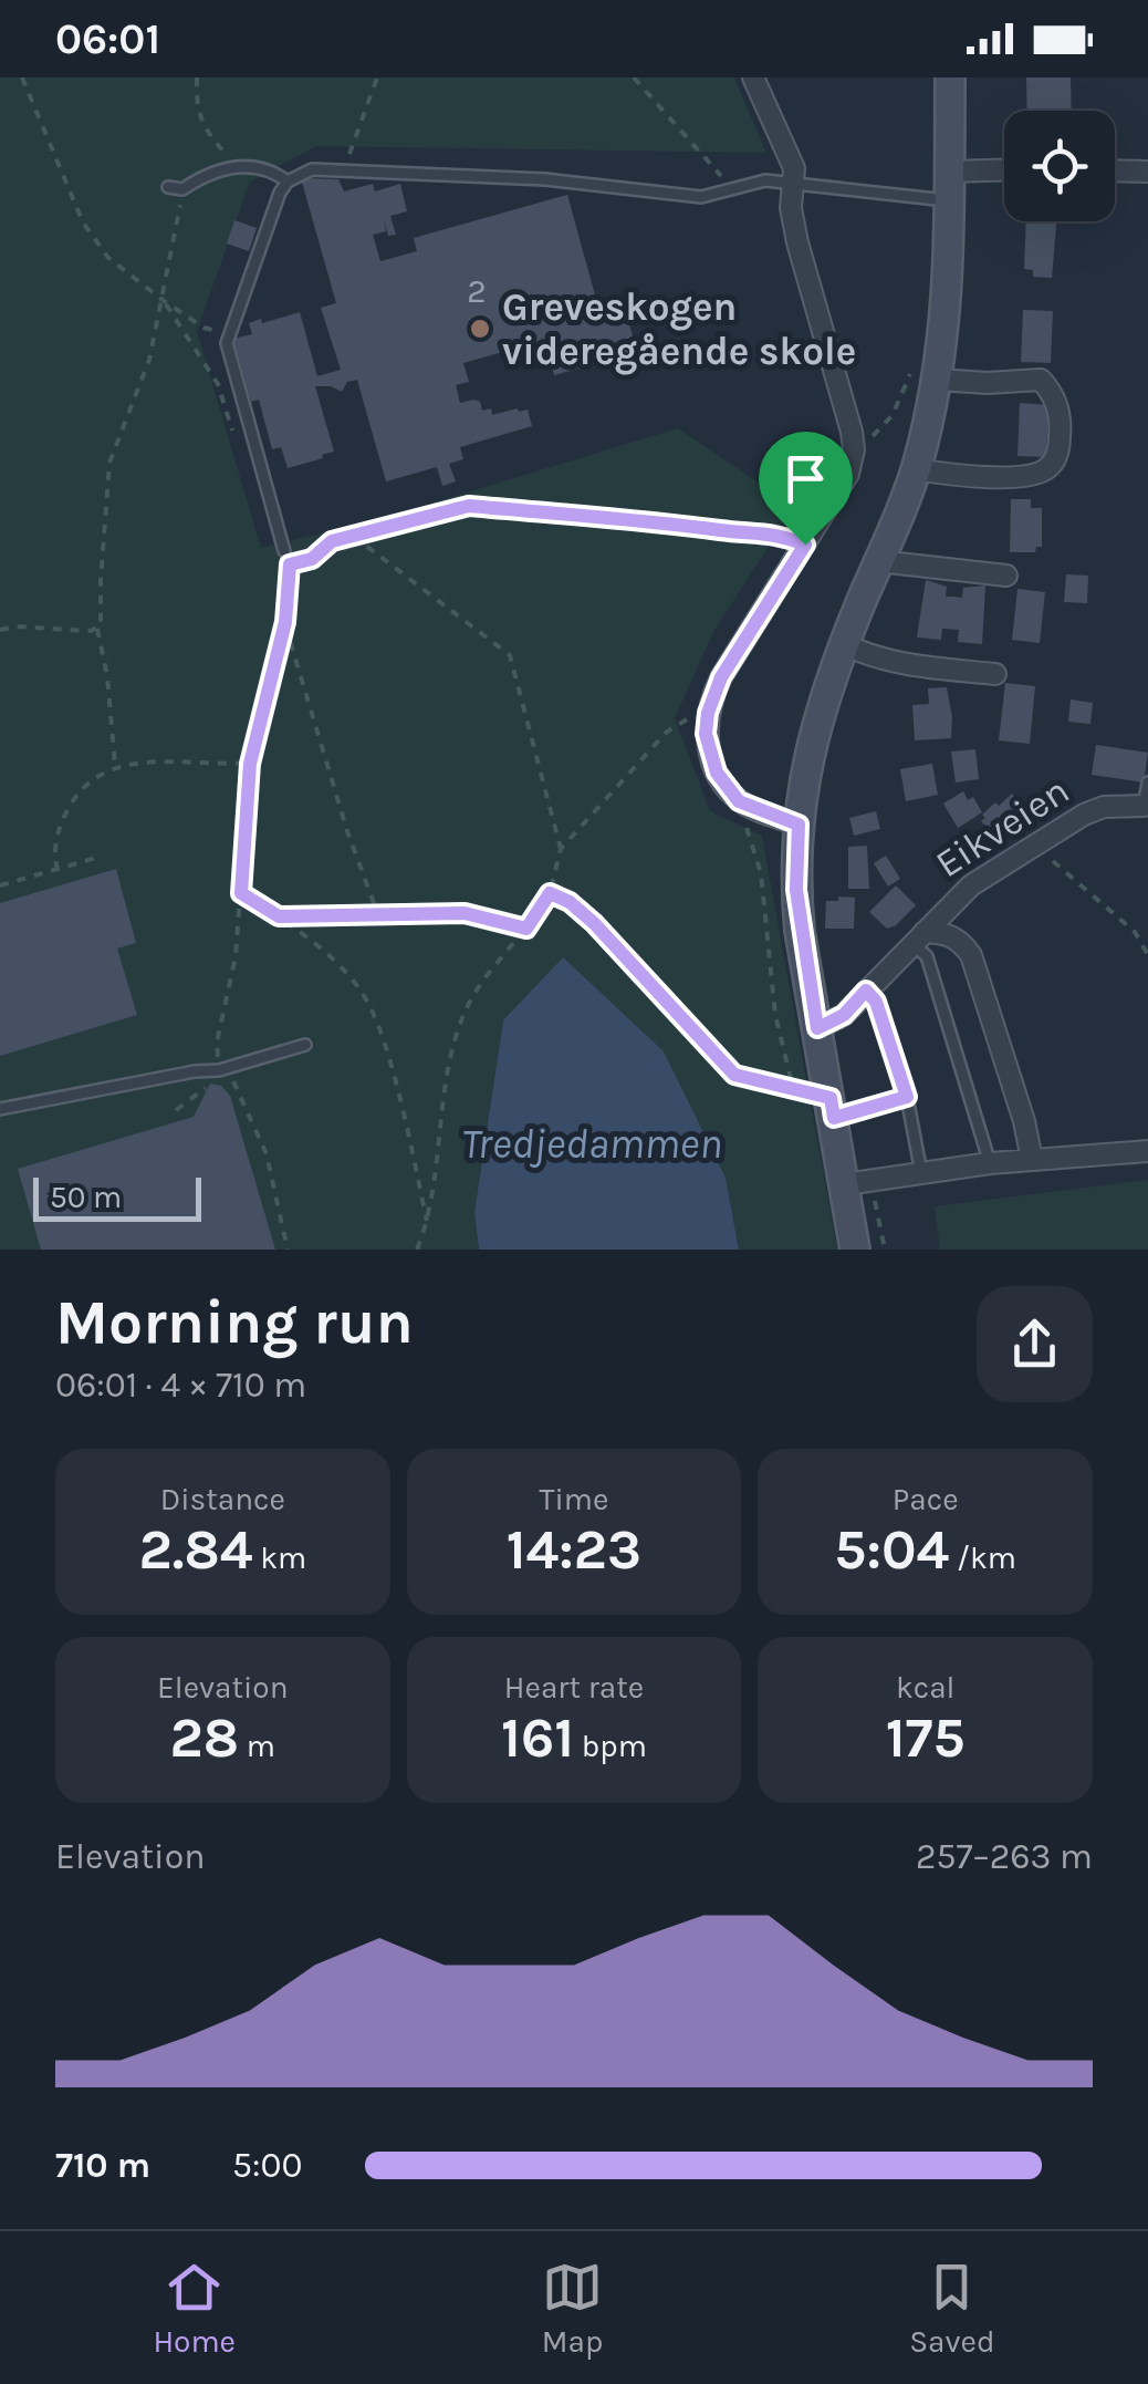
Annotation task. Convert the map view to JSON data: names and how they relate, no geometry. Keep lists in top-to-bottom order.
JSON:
{
  "streets": {
    "street": ["Eikveien"]
  },
  "water": ["Tredjedammen"],
  "places": ["Greveskogen videregående skole"],
  "house_numbers": ["2"],
  "scale_bar": "50 m",
  "page": {
    "status": "06:01",
    "scale": "50 m",
    "heading": ["Morning run", "06:01 · 4 × 710 m"],
    "stats": [
      ["Distance", "2.84 km"],
      ["Time", "14:23"],
      ["Pace", "5:04 /km"],
      ["Elevation", "28 m"],
      ["Heart rate", "161 bpm"],
      ["kcal", "175"]
    ],
    "chart": ["Elevation", "257–263 m"],
    "list": [
      {
        "name": "710 m",
        "note": "5:00"
      }
    ],
    "tabs": ["Home", "Map", "Saved"]
  }
}
